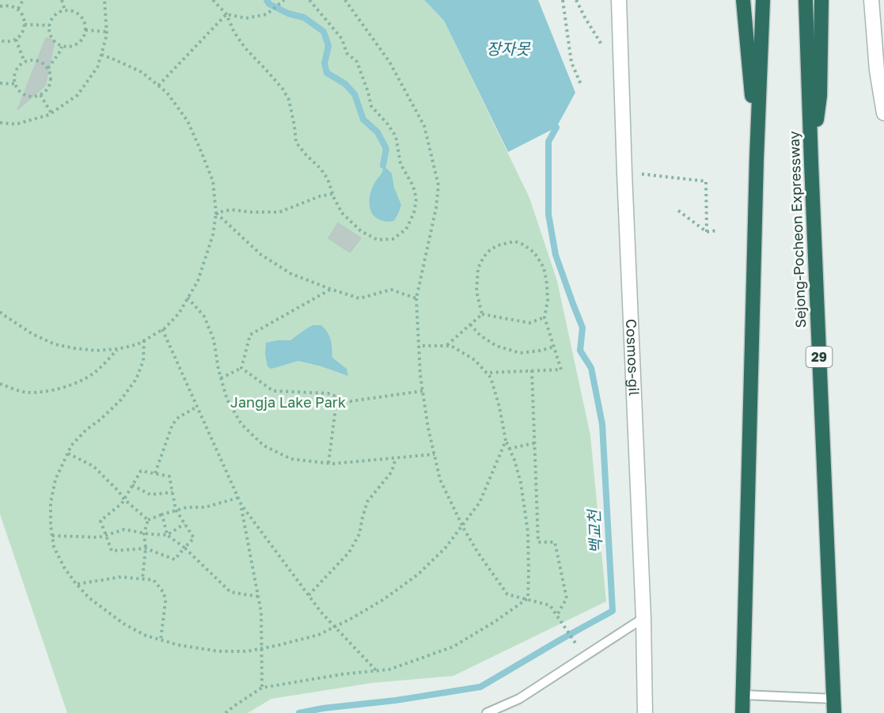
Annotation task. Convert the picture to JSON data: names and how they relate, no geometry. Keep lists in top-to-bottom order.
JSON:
{
  "streets": {
    "highway": ["Sejong-Pocheon Expressway", "29"],
    "street": ["Cosmos-gil"]
  },
  "water": ["장자못", "백교천"],
  "parks": ["Jangja Lake Park"]
}
